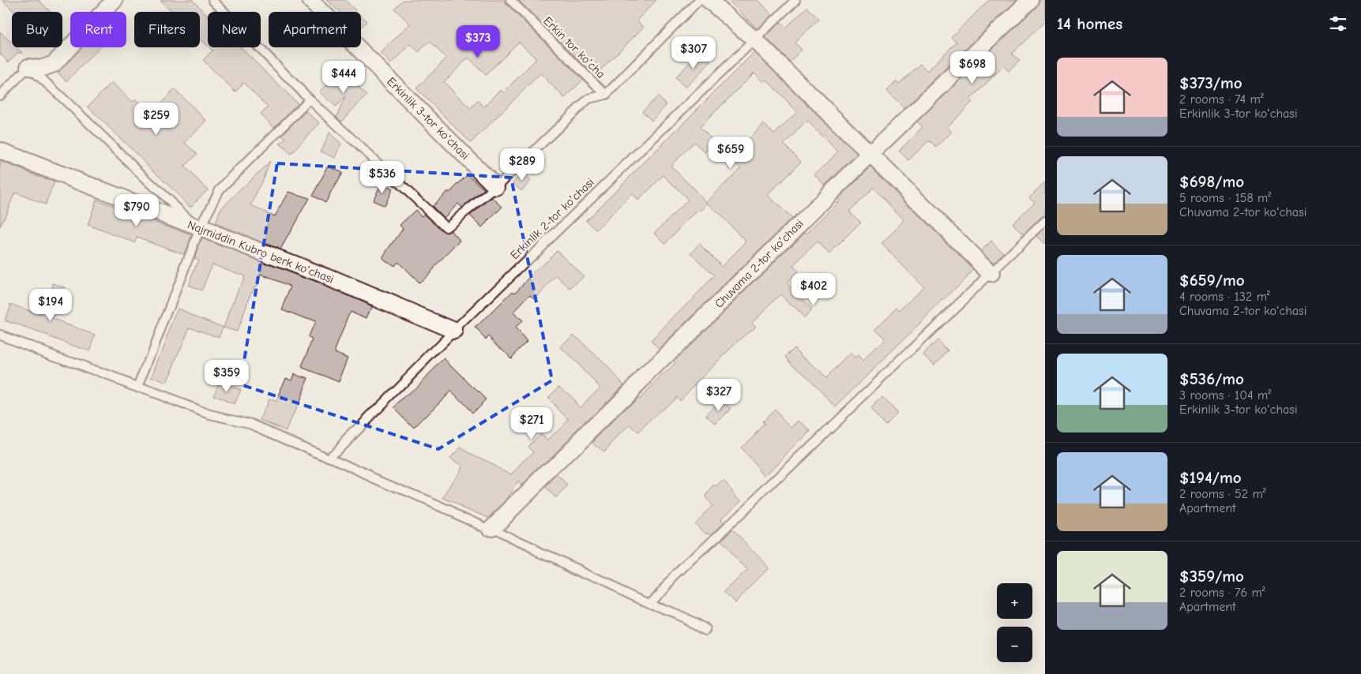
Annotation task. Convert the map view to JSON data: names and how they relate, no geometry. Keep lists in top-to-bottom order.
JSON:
{
  "streets": {
    "street": ["Erkinlik 3-tor koʻchasi", "Najmiddin Kubro berk koʻchasi", "Chuvama 2-tor koʻchasi"],
    "lane": ["Erkin tor koʻcha", "Erkinlik 2-tor koʻchasi"]
  },
  "crossings": [
    ["Erkinlik 2-tor koʻchasi", "Najmiddin Kubro berk koʻchasi"]
  ],
  "page": {
    "heading": "14 homes",
    "chip": [
      "Buy",
      "Rent",
      "Filters",
      "New",
      "Apartment"
    ],
    "price": [
      "$373",
      "$307",
      "$698",
      "$444",
      "$259",
      "$659",
      "$289",
      "$536",
      "$790",
      "$402",
      "$194",
      "$359",
      "$327",
      "$271"
    ],
    "list": [
      {
        "name": "$373/mo",
        "note": "2 rooms · 74 m² · Erkinlik 3-tor koʻchasi"
      },
      {
        "name": "$698/mo",
        "note": "5 rooms · 158 m² · Chuvama 2-tor koʻchasi"
      },
      {
        "name": "$659/mo",
        "note": "4 rooms · 132 m² · Chuvama 2-tor koʻchasi"
      },
      {
        "name": "$536/mo",
        "note": "3 rooms · 104 m² · Erkinlik 3-tor koʻchasi"
      },
      {
        "name": "$194/mo",
        "note": "2 rooms · 52 m² · Apartment"
      },
      {
        "name": "$359/mo",
        "note": "2 rooms · 76 m² · Apartment"
      }
    ],
    "map_buttons": ["+", "−"]
  }
}
